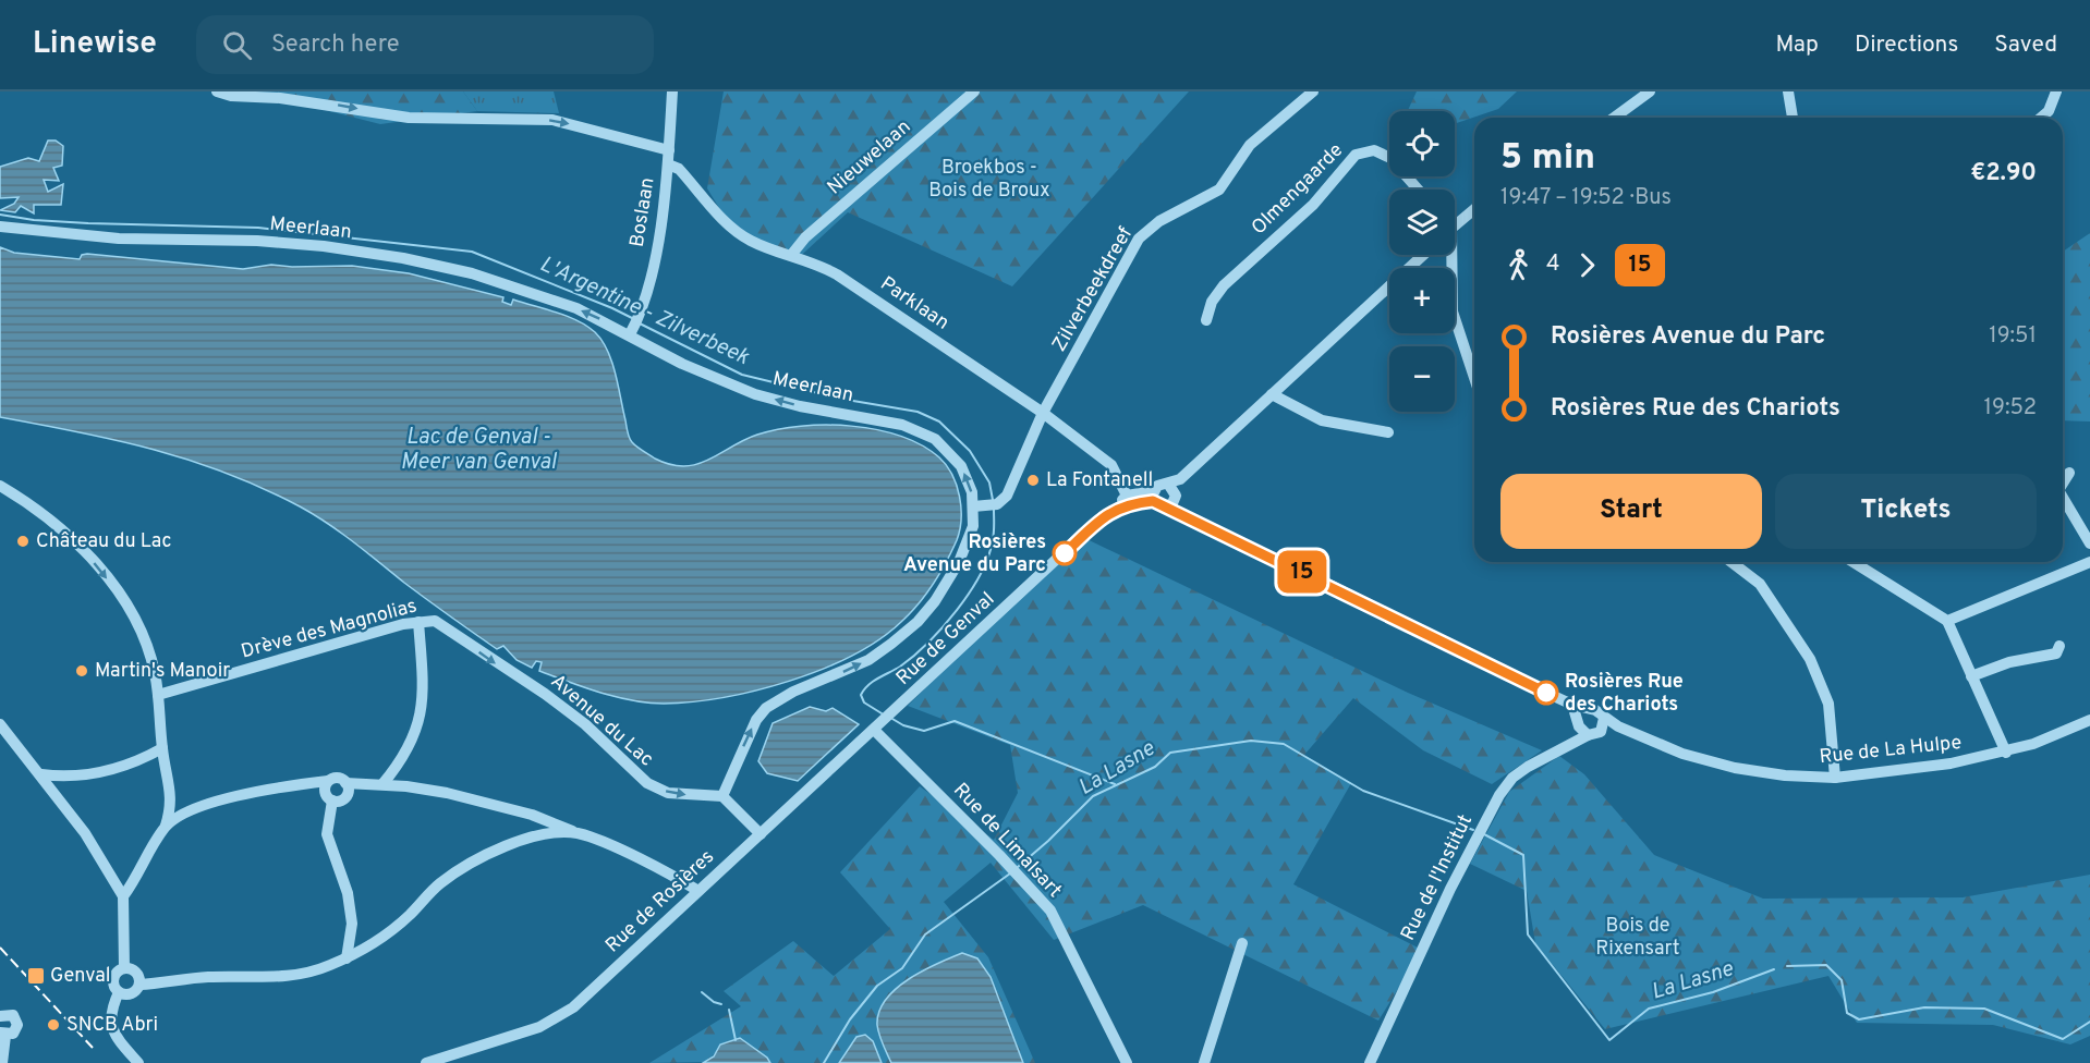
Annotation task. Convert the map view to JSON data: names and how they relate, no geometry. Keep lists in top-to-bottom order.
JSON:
{
  "streets": {
    "street": [
      "Nieuwelaan",
      "Olmengaarde",
      "Boslaan",
      "Meerlaan",
      "Zilverbeekdreef",
      "Parklaan",
      "Drève des Magnolias",
      "Rue de Genval",
      "Avenue du Lac",
      "Rue de La Hulpe",
      "Rue de Limalsart",
      "Rue de l'Institut",
      "Rue de Rosières"
    ]
  },
  "crossings": [
    ["Nieuwelaan", "Parklaan"],
    ["Boslaan", "Meerlaan"],
    ["Boslaan", "Parklaan"],
    ["Meerlaan", "Zilverbeekdreef"],
    ["Meerlaan", "Avenue du Lac"],
    ["Zilverbeekdreef", "Parklaan"],
    ["Parklaan", "Rue de Genval"],
    ["Drève des Magnolias", "Avenue du Lac"],
    ["Rue de Genval", "Rue de Rosières"],
    ["Rue de La Hulpe", "Rue de l'Institut"],
    ["Rue de Limalsart", "Rue de Rosières"]
  ],
  "water": ["L'Argentine - Zilverbeek", "Lac de Genval - Meer van Genval", "La Lasne"],
  "parks": ["Broekbos - Bois de Broux", "Bois de Rixensart"],
  "places": {
    "other": [
      "La Fontanell",
      "Château du Lac",
      "Rosières Avenue du Parc",
      "Martin's Manoir",
      "Rosières Rue des Chariots",
      "SNCB Abri"
    ],
    "transit": ["Genval"]
  },
  "lines": ["bus line 15"],
  "page": {
    "header": "Linewise",
    "search": "Search here",
    "nav": ["Map", "Directions", "Saved"],
    "on_map": "15",
    "map_buttons": ["+", "−"],
    "heading": ["5 min", "19:47 – 19:52 · Bus", "€2.90"],
    "legs": ["4", "15"],
    "list": [
      {
        "name": "Rosières Avenue du Parc",
        "value": "19:51"
      },
      {
        "name": "Rosières Rue des Chariots",
        "value": "19:52"
      }
    ],
    "buttons": ["Start", "Tickets"]
  }
}
